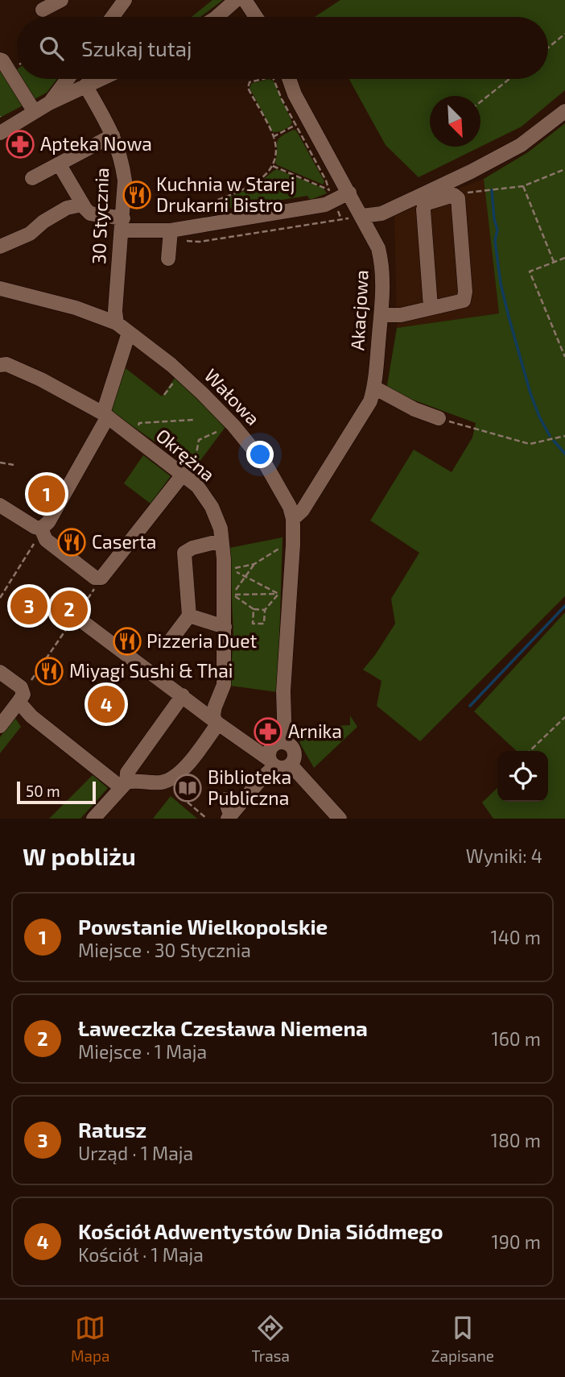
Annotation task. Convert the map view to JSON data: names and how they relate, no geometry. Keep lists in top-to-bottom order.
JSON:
{
  "streets": {
    "street": [
      "30 Stycznia",
      "Akacjowa",
      "Wałowa",
      "Okrężna"
    ]
  },
  "crossings": [
    ["30 Stycznia", "Wałowa"],
    ["Akacjowa", "Wałowa"]
  ],
  "places": {
    "pharmacy": ["Apteka Nowa", "Arnika"],
    "restaurant": [
      "Kuchnia w Starej Drukarni Bistro",
      "Caserta",
      "Pizzeria Duet",
      "Miyagi Sushi & Thai"
    ],
    "library": ["Biblioteka Publiczna"]
  },
  "scale_bar": "50 m",
  "north": "bottom right",
  "page": {
    "search": "Szukaj tutaj",
    "pins": [
      "1",
      "3",
      "2",
      "4"
    ],
    "scale": "50 m",
    "heading": ["W pobliżu", "Wyniki: 4"],
    "list": [
      {
        "mark": "1",
        "name": "Powstanie Wielkopolskie",
        "note": "Miejsce · 30 Stycznia",
        "value": "140 m"
      },
      {
        "mark": "2",
        "name": "Ławeczka Czesława Niemena",
        "note": "Miejsce · 1 Maja",
        "value": "160 m"
      },
      {
        "mark": "3",
        "name": "Ratusz",
        "note": "Urząd · 1 Maja",
        "value": "180 m"
      },
      {
        "mark": "4",
        "name": "Kościół Adwentystów Dnia Siódmego",
        "note": "Kościół · 1 Maja",
        "value": "190 m"
      }
    ],
    "nav": ["Mapa", "Trasa", "Zapisane"]
  }
}
